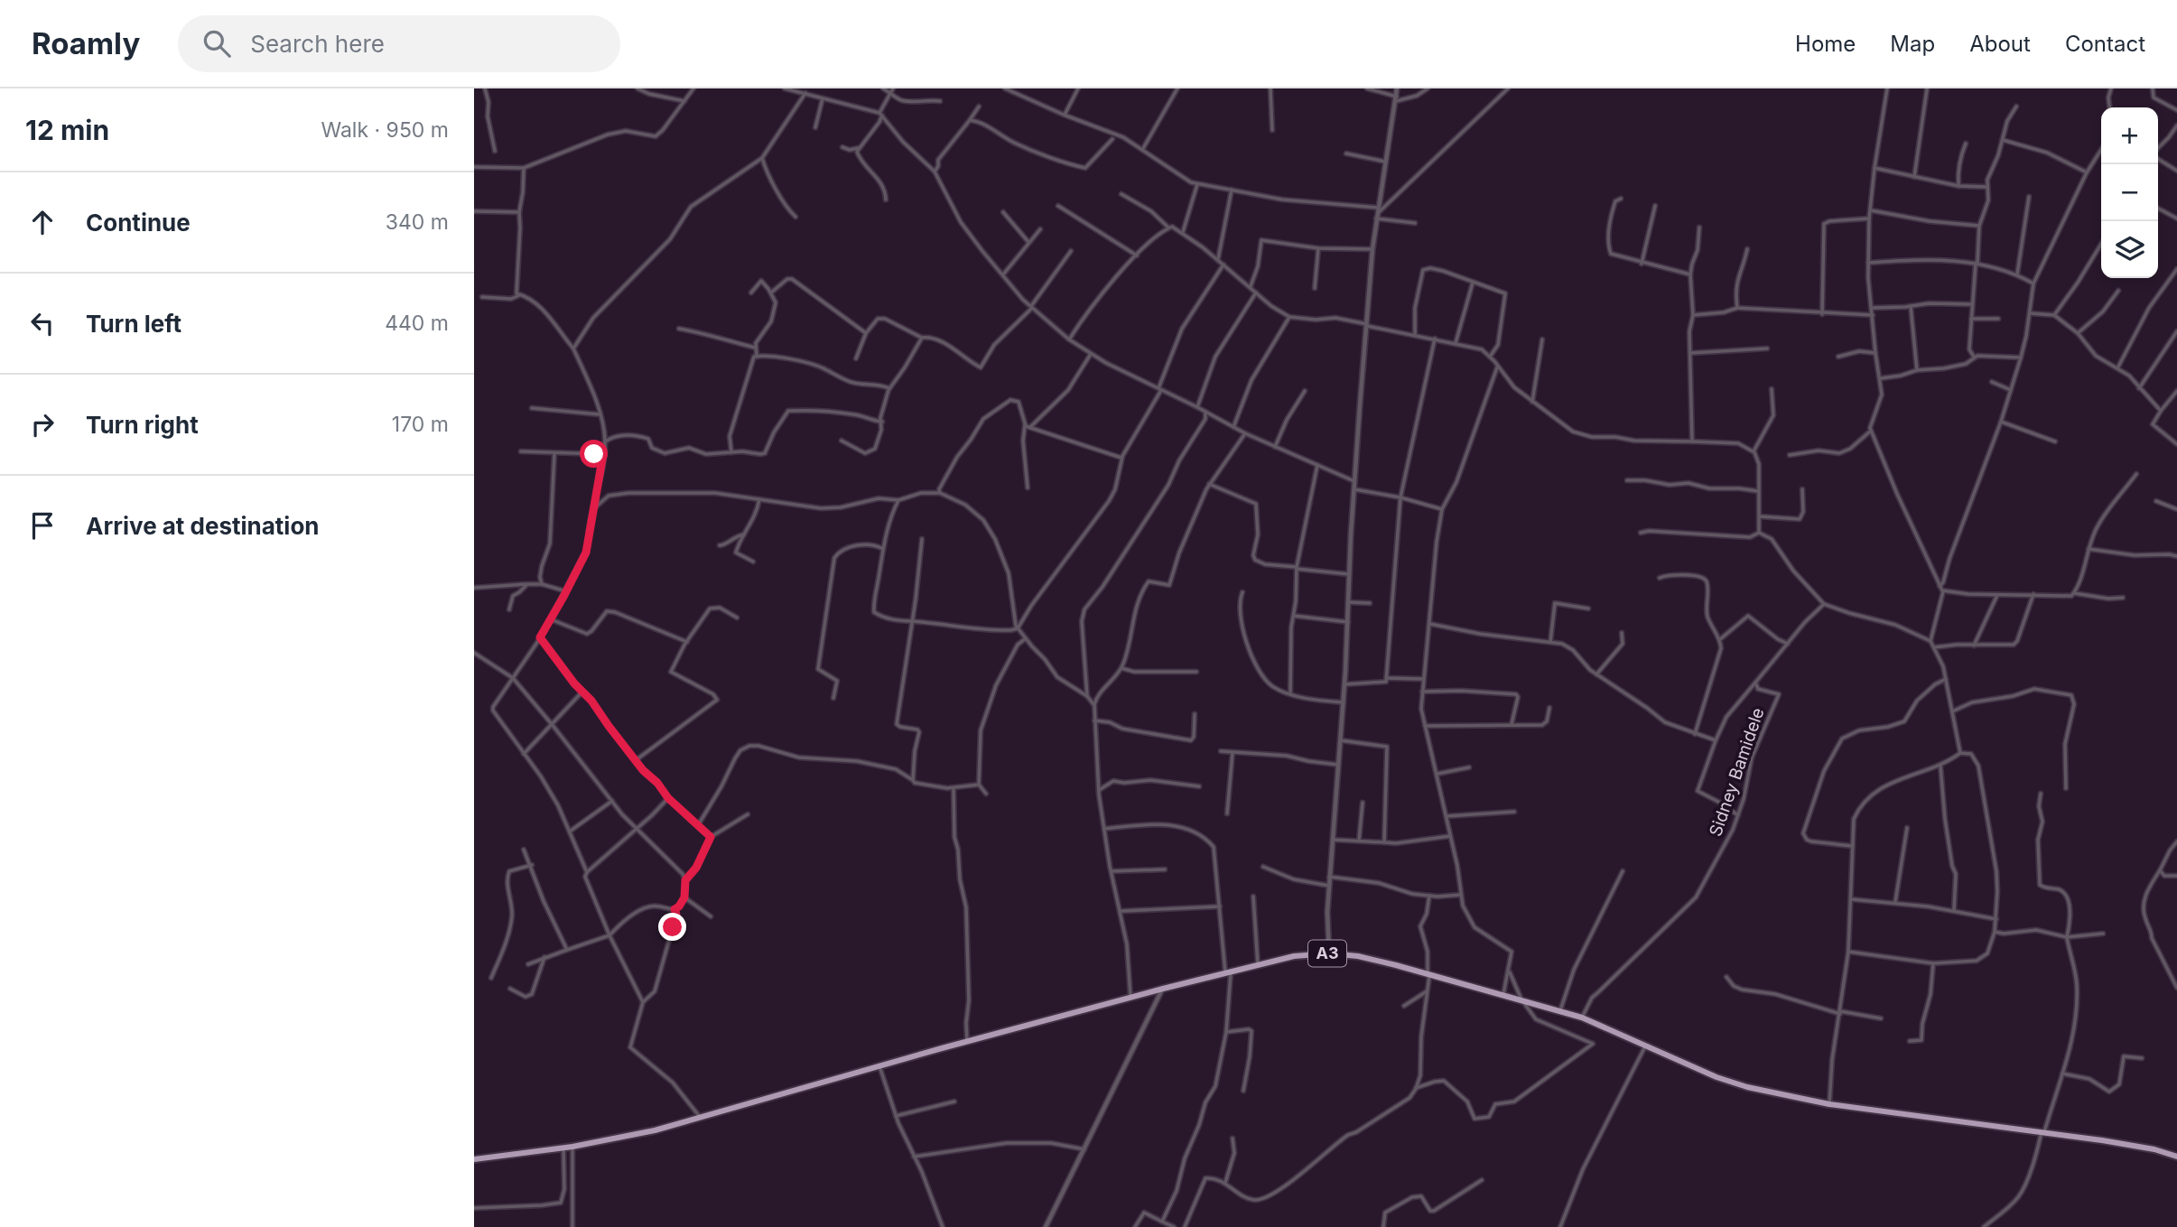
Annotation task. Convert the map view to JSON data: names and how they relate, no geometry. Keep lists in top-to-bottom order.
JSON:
{
  "streets": {
    "highway": ["A3"],
    "street": ["Sidney Bamidele"]
  },
  "crossings": [
    ["Sidney Bamidele", "A3"]
  ],
  "page": {
    "header": "Roamly",
    "search": "Search here",
    "nav": [
      "Home",
      "Map",
      "About",
      "Contact"
    ],
    "heading": ["12 min", "Walk · 950 m"],
    "map_buttons": ["+", "−"],
    "list": [
      ["Continue", "340 m"],
      ["Turn left", "440 m"],
      ["Turn right", "170 m"],
      "Arrive at destination"
    ]
  }
}
